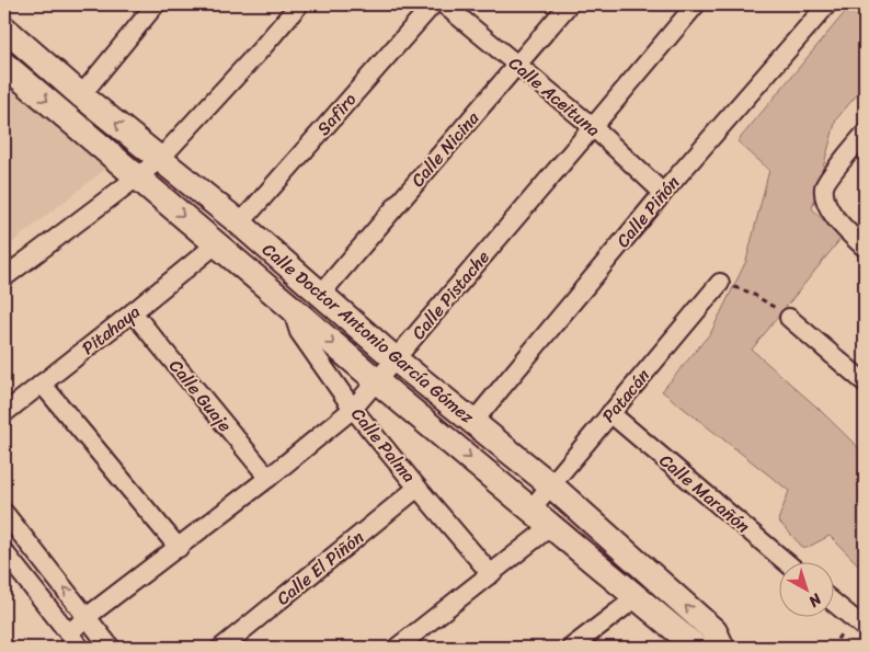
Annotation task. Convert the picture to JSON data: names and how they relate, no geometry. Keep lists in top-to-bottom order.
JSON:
{
  "streets": {
    "street": [
      "Calle Aceituna",
      "Safiro",
      "Calle Nicina",
      "Calle Piñón",
      "Calle Pistache",
      "Pitahaya",
      "Calle Doctor Antonio García Gómez",
      "Calle Guaje",
      "Patacán",
      "Calle Palma",
      "Calle Marañón",
      "Calle El Piñón"
    ]
  },
  "crossings": [
    ["Calle Aceituna", "Calle Nicina"],
    ["Calle Aceituna", "Calle Piñón"],
    ["Calle Aceituna", "Calle Pistache"],
    ["Safiro", "Calle Doctor Antonio García Gómez"],
    ["Calle Nicina", "Calle Doctor Antonio García Gómez"],
    ["Calle Piñón", "Calle Doctor Antonio García Gómez"],
    ["Calle Pistache", "Calle Doctor Antonio García Gómez"],
    ["Calle Pistache", "Calle Guaje"],
    ["Calle Pistache", "Calle Palma"],
    ["Pitahaya", "Calle Doctor Antonio García Gómez"],
    ["Pitahaya", "Calle Guaje"],
    ["Calle Doctor Antonio García Gómez", "Patacán"],
    ["Calle Doctor Antonio García Gómez", "Calle Palma"],
    ["Patacán", "Calle Marañón"],
    ["Calle Palma", "Calle El Piñón"]
  ],
  "north": "bottom right"
}
